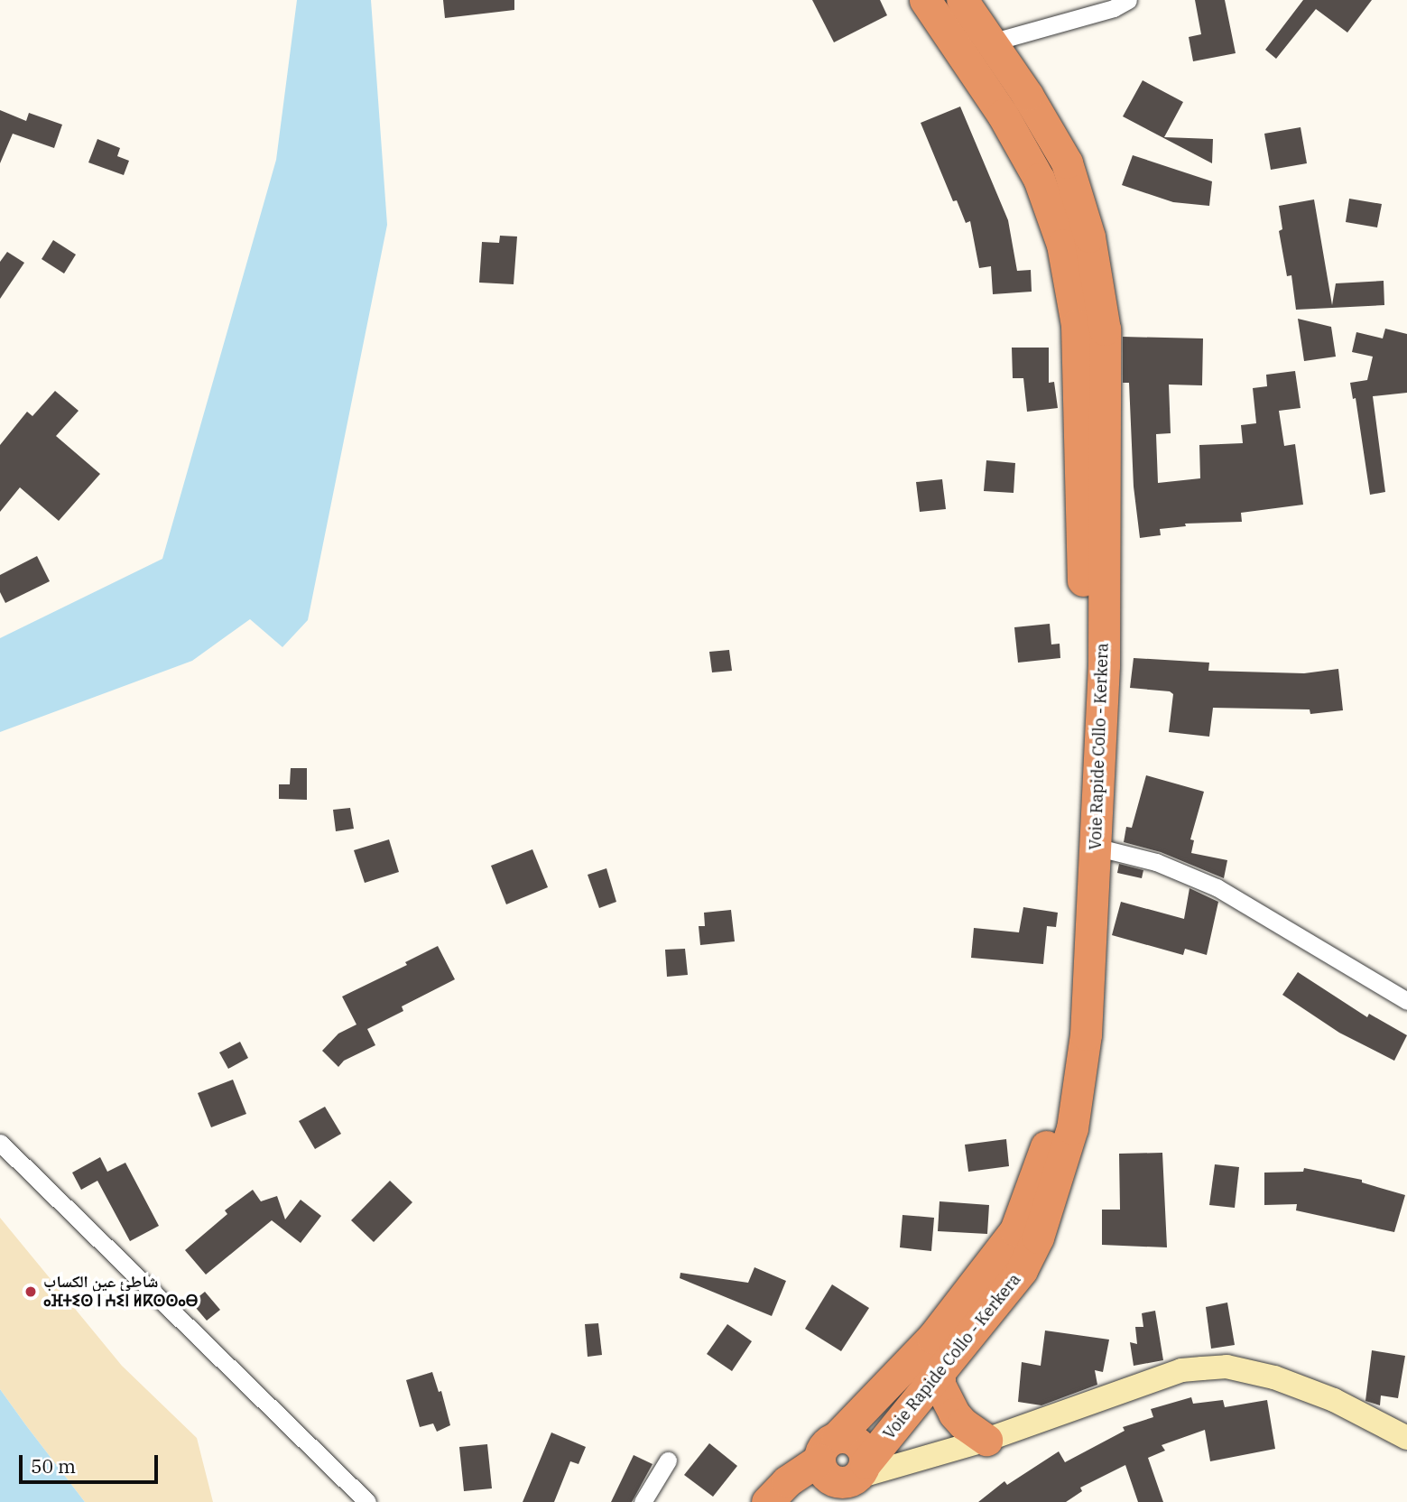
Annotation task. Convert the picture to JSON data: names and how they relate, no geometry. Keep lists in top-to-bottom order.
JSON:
{
  "streets": {
    "highway": ["Voie Rapide Collo - Kerkera"]
  },
  "places": ["شاطئ عين الكساب ⴰⴼⵜⵉⵙ ⵏ ⵄⵉⵏ ⵍⴽⵙⵙⴰⴱ"],
  "scale_bar": "50 m"
}
